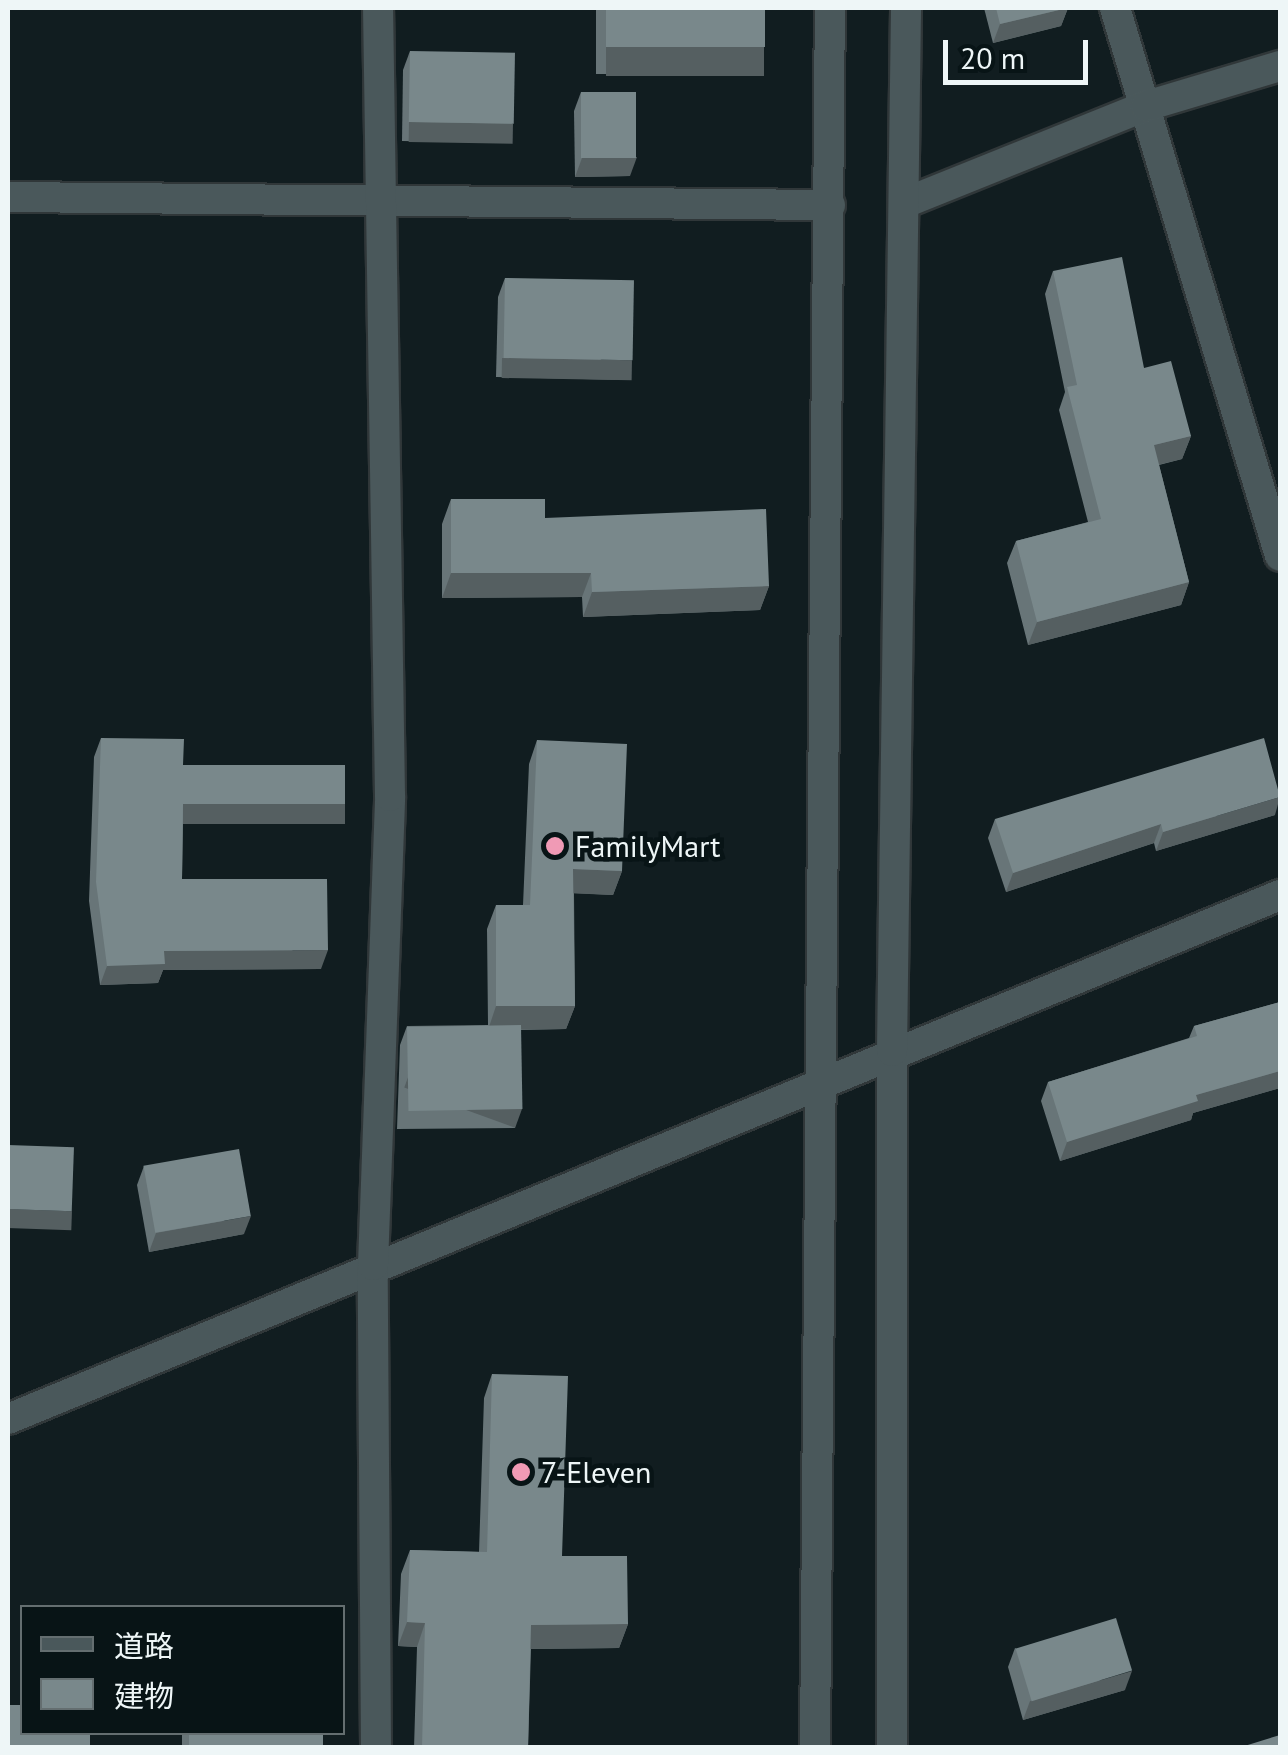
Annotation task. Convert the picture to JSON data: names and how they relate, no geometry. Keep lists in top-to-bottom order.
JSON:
{
  "places": ["FamilyMart", "7-Eleven"],
  "legend": ["道路", "建物"],
  "scale_bar": "20 m"
}
